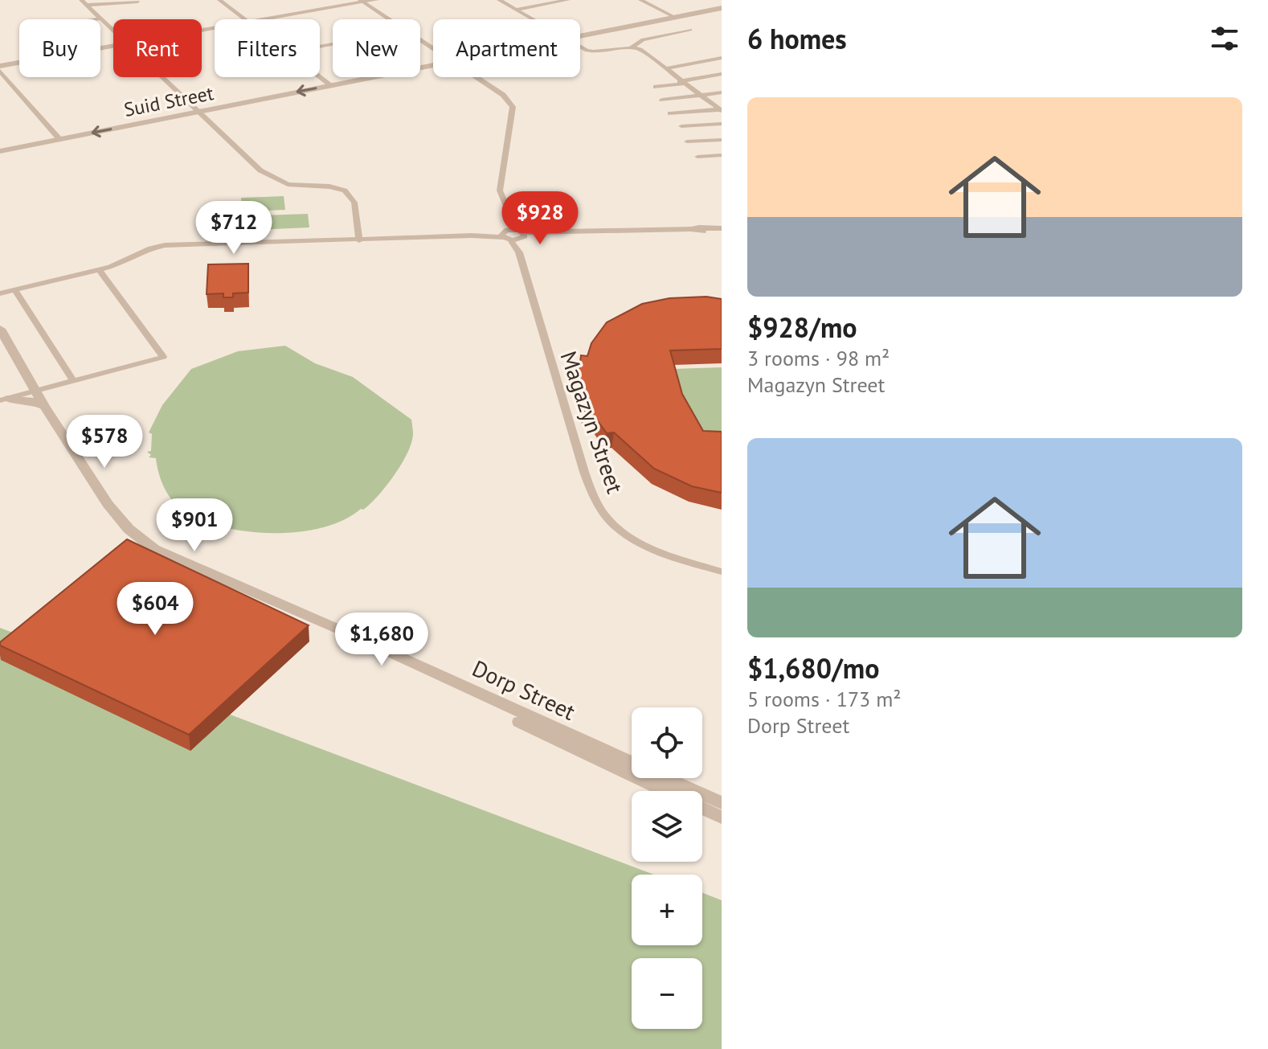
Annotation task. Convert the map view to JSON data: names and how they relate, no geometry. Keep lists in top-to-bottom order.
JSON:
{
  "streets": {
    "street": ["Suid Street", "Magazyn Street", "Dorp Street"]
  },
  "page": {
    "heading": "6 homes",
    "chip": [
      "Buy",
      "Rent",
      "Filters",
      "New",
      "Apartment"
    ],
    "list": [
      {
        "name": "$928/mo",
        "note": "3 rooms · 98 m² · Magazyn Street"
      },
      {
        "name": "$1,680/mo",
        "note": "5 rooms · 173 m² · Dorp Street"
      }
    ],
    "price": [
      "$928",
      "$712",
      "$578",
      "$901",
      "$604",
      "$1,680"
    ],
    "map_buttons": ["+", "−"]
  }
}
